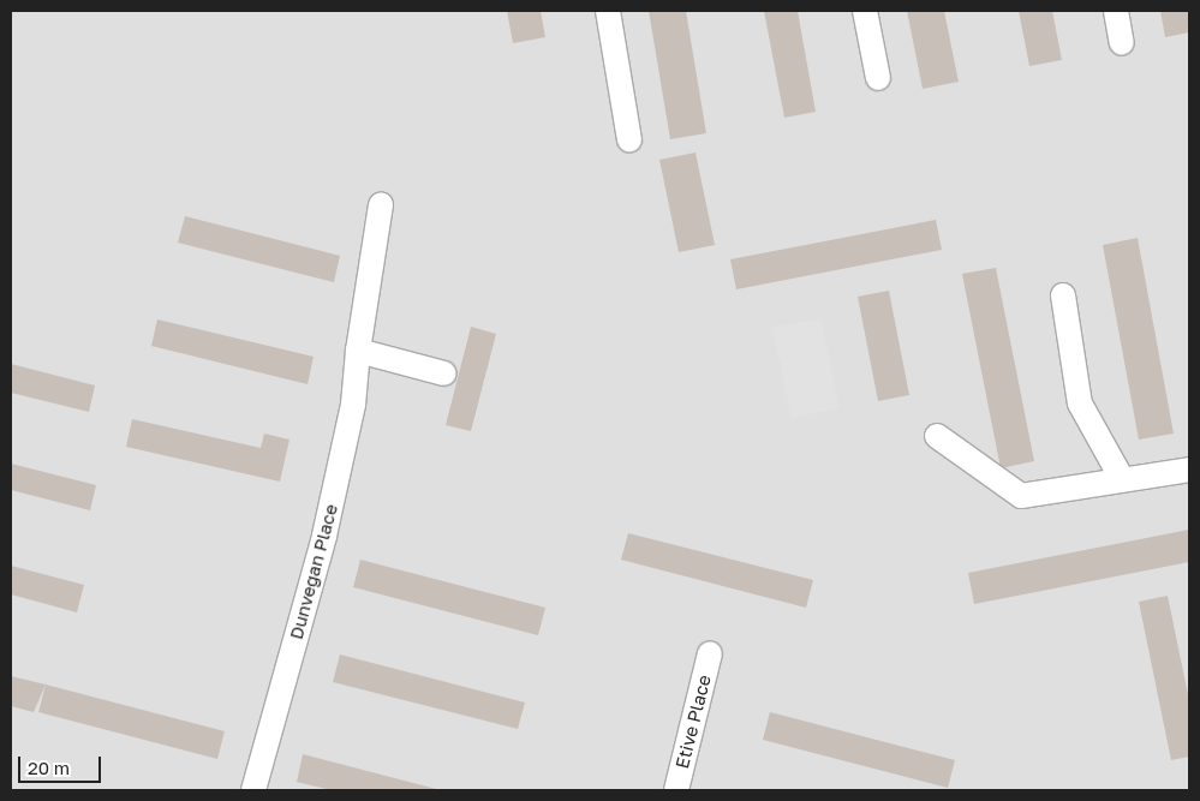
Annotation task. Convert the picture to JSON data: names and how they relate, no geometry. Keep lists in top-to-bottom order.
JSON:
{
  "streets": {
    "street": ["Dunvegan Place", "Etive Place"]
  },
  "scale_bar": "20 m"
}
